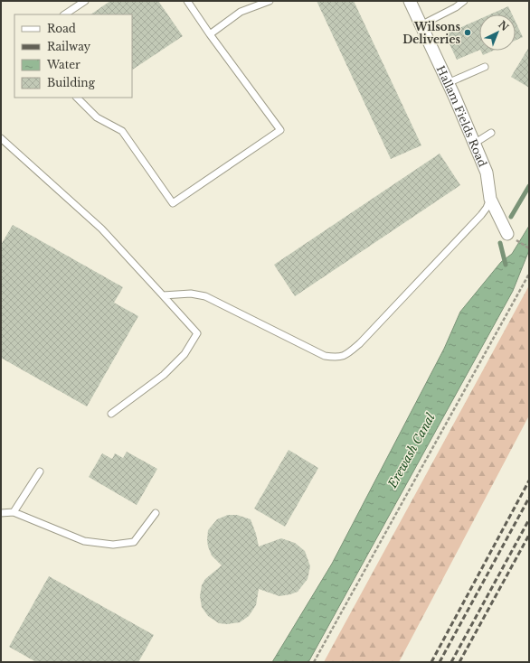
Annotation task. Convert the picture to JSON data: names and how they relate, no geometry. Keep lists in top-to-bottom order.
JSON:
{
  "streets": {
    "street": ["Hallam Fields Road"]
  },
  "water": ["Erewash Canal"],
  "places": ["Wilsons Deliveries"],
  "legend": [
    "Road",
    "Railway",
    "Water",
    "Building"
  ],
  "north": "top right"
}
